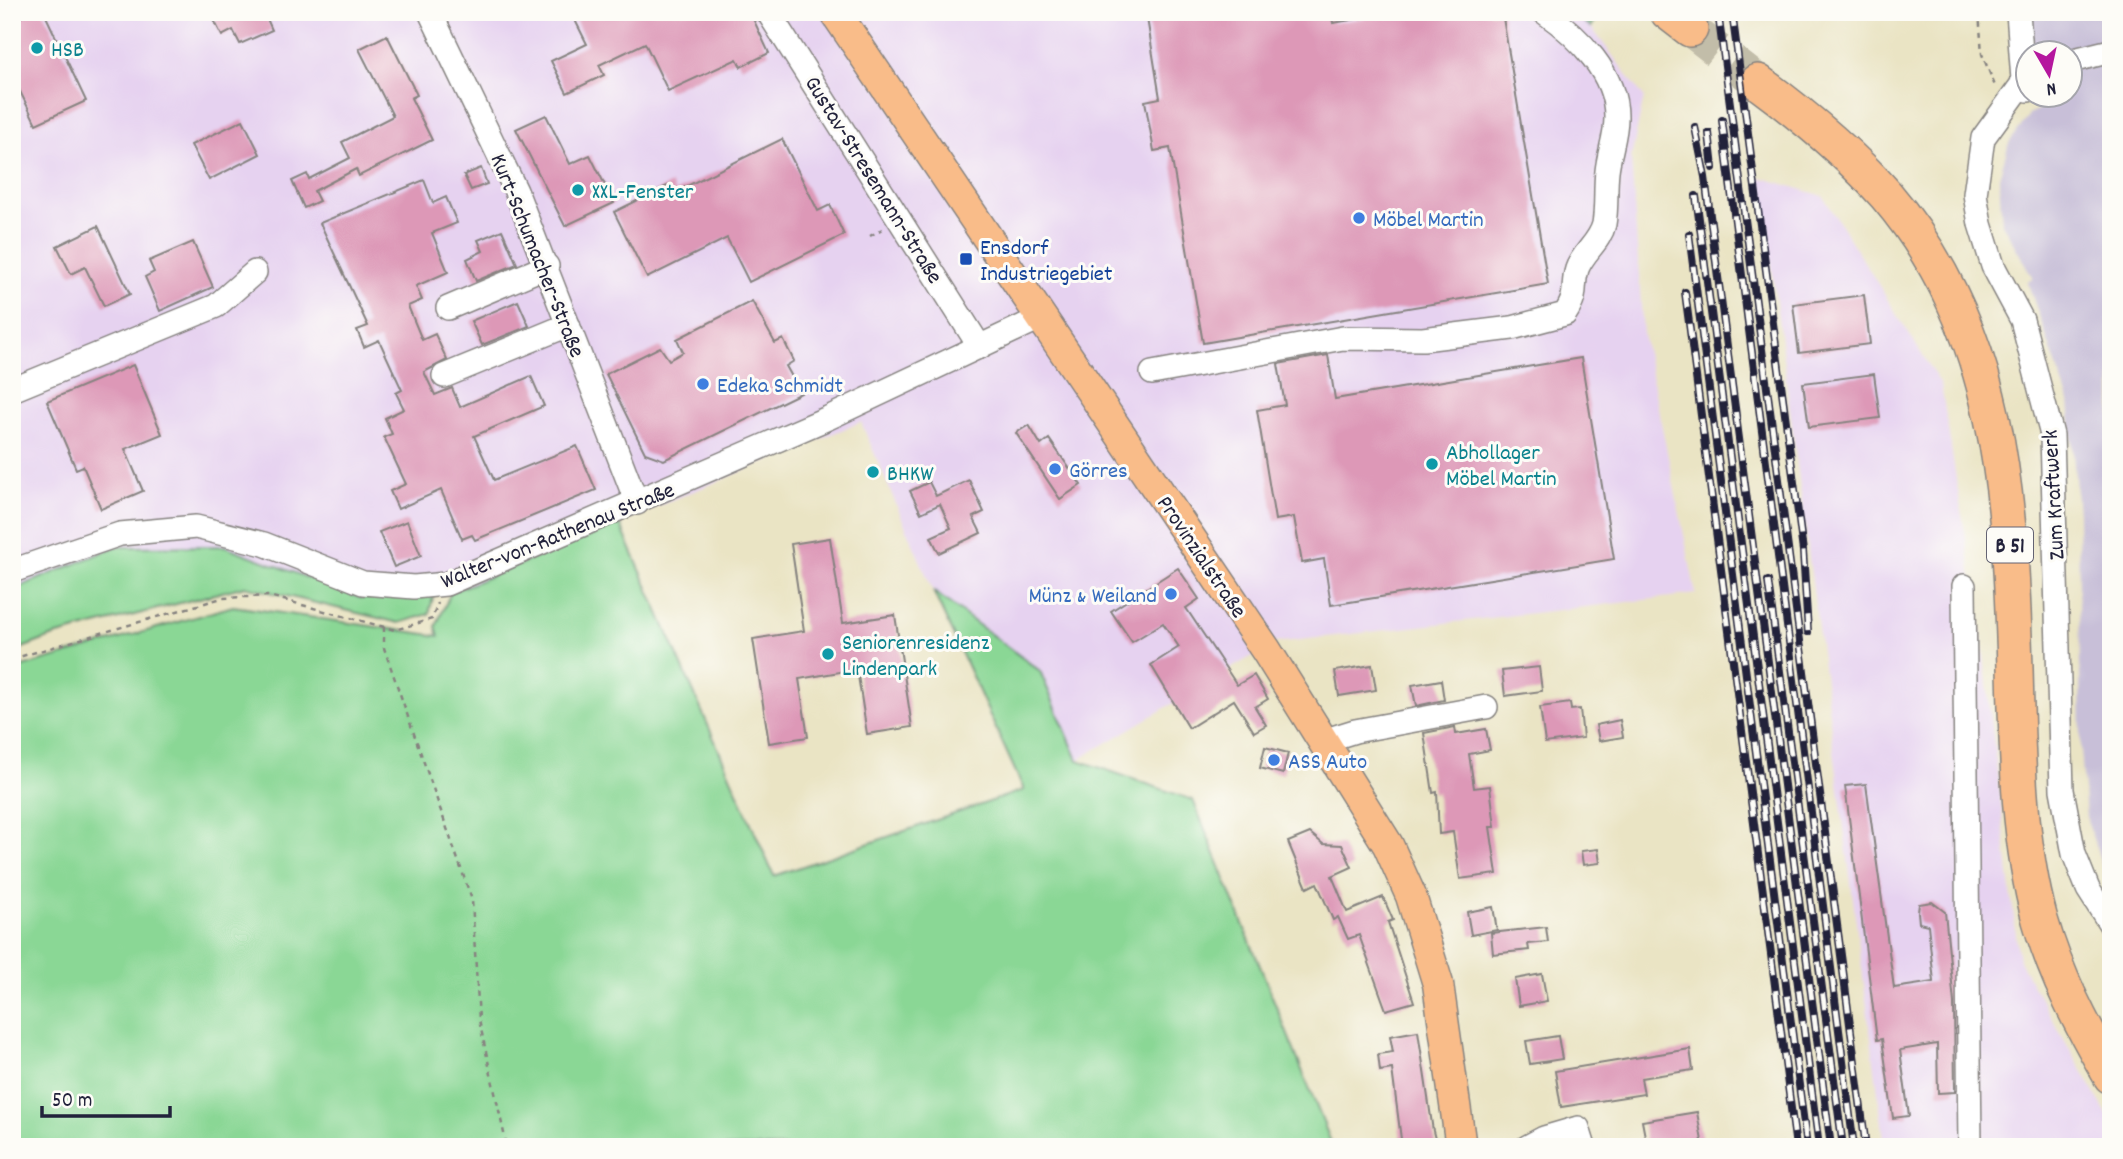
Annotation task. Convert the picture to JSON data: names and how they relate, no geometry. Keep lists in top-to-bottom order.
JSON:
{
  "streets": {
    "highway": ["B 51"],
    "main road": ["Provinzialstraße"],
    "street": [
      "Gustav-Stresemann-Straße",
      "Kurt-Schumacher-Straße",
      "Zum Kraftwerk",
      "Walter-von-Rathenau Straße"
    ]
  },
  "crossings": [
    ["Gustav-Stresemann-Straße", "Walter-von-Rathenau Straße"],
    ["Kurt-Schumacher-Straße", "Walter-von-Rathenau Straße"],
    ["Walter-von-Rathenau Straße", "Provinzialstraße"]
  ],
  "places": {
    "other": [
      "HSB",
      "XXL-Fenster",
      "Möbel Martin",
      "Edeka Schmidt",
      "Abhollager Möbel Martin",
      "Görres",
      "BHKW",
      "Münz & Weiland",
      "Seniorenresidenz Lindenpark",
      "ASS Auto"
    ],
    "transit": ["Ensdorf Industriegebiet"]
  },
  "scale_bar": "50 m",
  "north": "bottom"
}
